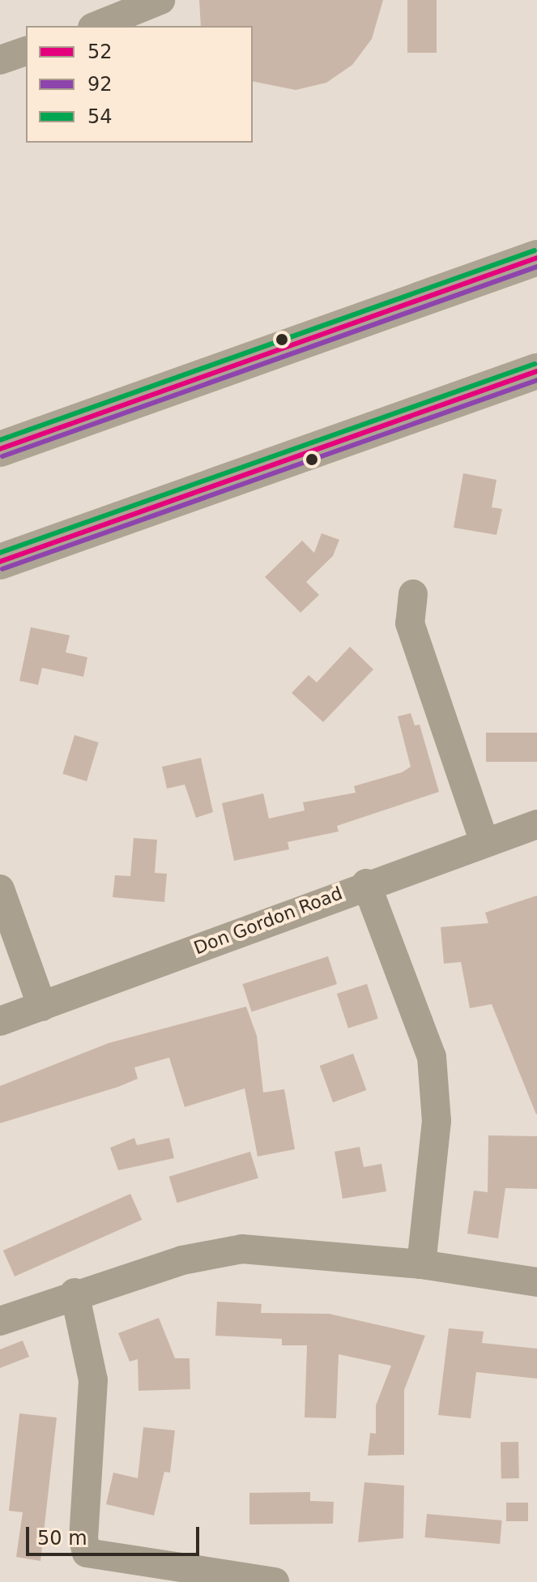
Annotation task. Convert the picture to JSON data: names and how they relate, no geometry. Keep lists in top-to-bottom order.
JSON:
{
  "streets": {
    "street": ["Don Gordon Road"]
  },
  "lines": ["transit line 54", "transit line 52", "transit line 92"],
  "legend": ["52", "92", "54"],
  "scale_bar": "50 m"
}
